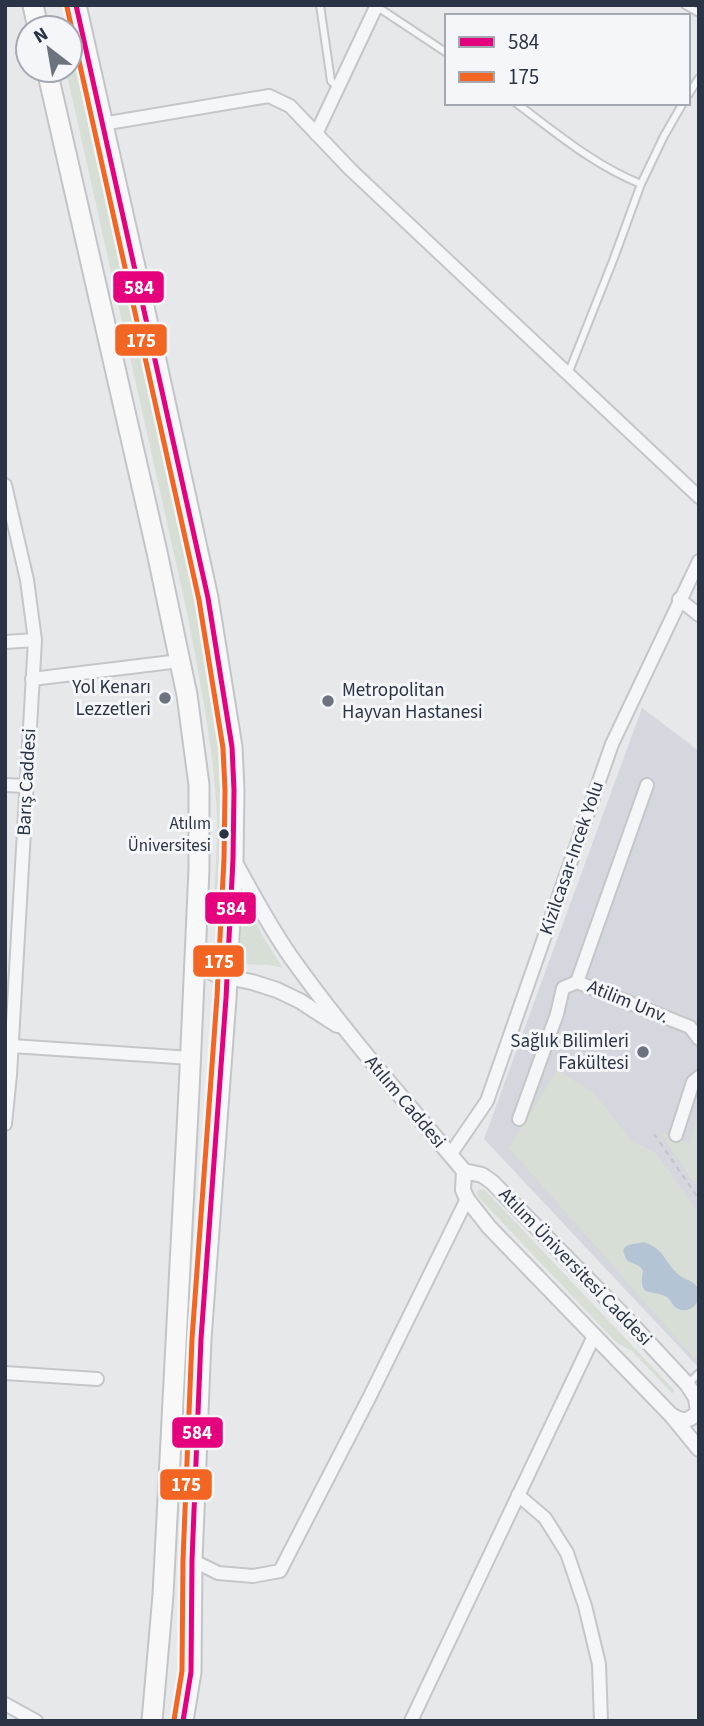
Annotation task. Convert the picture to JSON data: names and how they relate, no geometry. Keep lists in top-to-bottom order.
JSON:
{
  "streets": {
    "street": [
      "Barış Caddesi",
      "Kizilcasar-Incek Yolu",
      "Atilim Unv.",
      "Atılım Caddesi",
      "Atılım Üniversitesi Caddesi"
    ]
  },
  "crossings": [
    ["Kizilcasar-Incek Yolu", "Atılım Caddesi"],
    ["Atılım Caddesi", "Atılım Üniversitesi Caddesi"]
  ],
  "places": [
    "Yol Kenarı Lezzetleri",
    "Metropolitan Hayvan Hastanesi",
    "Atılım Üniversitesi",
    "Sağlık Bilimleri Fakültesi"
  ],
  "lines": ["transit line 584", "transit line 175"],
  "legend": ["584", "175"],
  "north": "top left"
}
